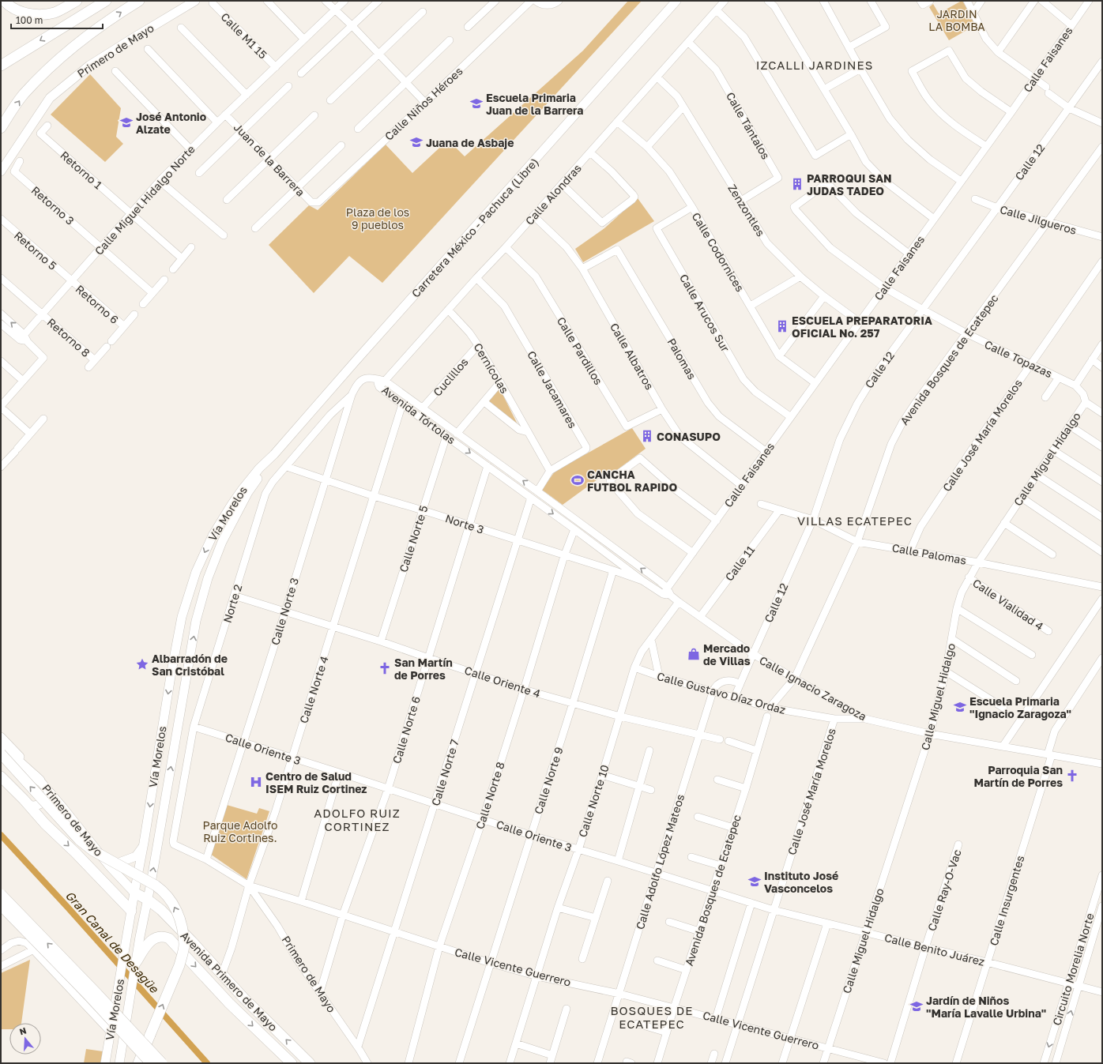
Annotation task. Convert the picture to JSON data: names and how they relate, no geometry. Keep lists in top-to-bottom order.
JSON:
{
  "streets": {
    "highway": ["Primero de Mayo", "Avenida Primero de Mayo"],
    "main road": ["Carretera México - Pachuca (Libre)", "Vía Morelos"],
    "street": [
      "Calle M1 15",
      "Calle Faisanes",
      "Calle Niños Héroes",
      "Calle Tántalos",
      "Juan de la Barrera",
      "Calle 12",
      "Retorno 1",
      "Calle Alondras",
      "Calle Miguel Hidalgo Norte",
      "Retorno 3",
      "Zenzontles",
      "Calle Jilgueros",
      "Retorno 5",
      "Calle Codornices",
      "Retorno 6",
      "Calle Arucos Sur",
      "Retorno 8",
      "Calle Pardillos",
      "Calle Albatros",
      "Palomas",
      "Calle Topazas",
      "Avenida Bosques de Ecatepec",
      "Cernícolas",
      "Cuclillos",
      "Calle Jacamares",
      "Avenida Tórtolas",
      "Calle José María Morelos",
      "Calle Miguel Hidalgo",
      "Norte 3",
      "Calle Norte 5",
      "Calle Palomas",
      "Calle 11",
      "Norte 2",
      "Calle Vialidad 4",
      "Calle Norte 3",
      "Calle Oriente 4",
      "Calle Ignacio Zaragoza",
      "Calle Norte 4",
      "Calle Gustavo Díaz Ordaz",
      "Calle Norte 6",
      "Calle Oriente 3",
      "Calle Norte 7",
      "Calle Norte 9",
      "Calle Norte 8",
      "Calle Norte 10",
      "Calle Adolfo López Mateos",
      "Calle Ray-O-Vac",
      "Calle Insurgentes",
      "Calle Benito Juárez",
      "Calle Vicente Guerrero",
      "Circuito Morelia Norte"
    ]
  },
  "crossings": [
    ["Calle M1 15", "Calle Miguel Hidalgo Norte"],
    ["Primero de Mayo", "Vía Morelos"],
    ["Primero de Mayo", "Calle Norte 4"],
    ["Primero de Mayo", "Calle Norte 6"],
    ["Primero de Mayo", "Calle Norte 7"],
    ["Primero de Mayo", "Calle Vicente Guerrero"],
    ["Primero de Mayo", "Avenida Primero de Mayo"],
    ["Calle Faisanes", "Zenzontles"],
    ["Calle Faisanes", "Calle Codornices"],
    ["Calle Faisanes", "Calle Arucos Sur"],
    ["Calle Faisanes", "Calle Albatros"],
    ["Calle Faisanes", "Palomas"],
    ["Calle Faisanes", "Calle Topazas"],
    ["Calle Faisanes", "Avenida Tórtolas"],
    ["Calle Faisanes", "Calle Ignacio Zaragoza"],
    ["Calle Niños Héroes", "Juan de la Barrera"],
    ["Calle Tántalos", "Calle Alondras"],
    ["Calle Tántalos", "Zenzontles"],
    ["Juan de la Barrera", "Calle Miguel Hidalgo Norte"],
    ["Calle 12", "Calle Jilgueros"],
    ["Calle 12", "Calle Topazas"],
    ["Calle 12", "Calle Palomas"],
    ["Calle 12", "Calle Ignacio Zaragoza"],
    ["Calle 12", "Calle Gustavo Díaz Ordaz"],
    ["Calle 12", "Calle Adolfo López Mateos"],
    ["Retorno 1", "Calle Miguel Hidalgo Norte"],
    ["Calle Alondras", "Zenzontles"],
    ["Calle Alondras", "Calle Codornices"],
    ["Calle Alondras", "Calle Pardillos"],
    ["Calle Alondras", "Calle Albatros"],
    ["Calle Alondras", "Cernícolas"],
    ["Calle Alondras", "Calle Jacamares"],
    ["Calle Alondras", "Avenida Tórtolas"],
    ["Calle Miguel Hidalgo Norte", "Retorno 3"],
    ["Calle Miguel Hidalgo Norte", "Retorno 5"],
    ["Calle Miguel Hidalgo Norte", "Retorno 6"],
    ["Calle Miguel Hidalgo Norte", "Retorno 8"],
    ["Calle Jilgueros", "Avenida Bosques de Ecatepec"],
    ["Carretera México - Pachuca (Libre)", "Vía Morelos"],
    ["Retorno 5", "Retorno 6"],
    ["Calle Codornices", "Calle Arucos Sur"],
    ["Calle Pardillos", "Calle Albatros"],
    ["Calle Albatros", "Palomas"],
    ["Calle Topazas", "Avenida Bosques de Ecatepec"],
    ["Calle Topazas", "Calle José María Morelos"],
    ["Calle Topazas", "Calle Miguel Hidalgo"],
    ["Avenida Bosques de Ecatepec", "Calle Palomas"],
    ["Avenida Bosques de Ecatepec", "Calle Ignacio Zaragoza"],
    ["Avenida Bosques de Ecatepec", "Calle Gustavo Díaz Ordaz"],
    ["Avenida Bosques de Ecatepec", "Calle Oriente 3"],
    ["Avenida Bosques de Ecatepec", "Calle Benito Juárez"],
    ["Avenida Bosques de Ecatepec", "Calle Vicente Guerrero"],
    ["Cernícolas", "Cuclillos"],
    ["Cernícolas", "Calle Jacamares"],
    ["Cuclillos", "Avenida Tórtolas"],
    ["Calle Jacamares", "Avenida Tórtolas"],
    ["Avenida Tórtolas", "Norte 3"],
    ["Avenida Tórtolas", "Calle Norte 5"],
    ["Avenida Tórtolas", "Calle Norte 3"],
    ["Avenida Tórtolas", "Calle Ignacio Zaragoza"],
    ["Avenida Tórtolas", "Calle Norte 4"],
    ["Avenida Tórtolas", "Calle Norte 6"],
    ["Avenida Tórtolas", "Calle Norte 7"],
    ["Avenida Tórtolas", "Calle Norte 8"],
    ["Calle José María Morelos", "Calle Palomas"],
    ["Calle José María Morelos", "Calle Gustavo Díaz Ordaz"],
    ["Calle José María Morelos", "Calle Benito Juárez"],
    ["Calle José María Morelos", "Calle Vicente Guerrero"],
    ["Calle Miguel Hidalgo", "Calle Palomas"],
    ["Calle Miguel Hidalgo", "Calle Vialidad 4"],
    ["Calle Miguel Hidalgo", "Calle Ignacio Zaragoza"],
    ["Calle Miguel Hidalgo", "Calle Benito Juárez"],
    ["Calle Miguel Hidalgo", "Calle Vicente Guerrero"],
    ["Vía Morelos", "Avenida Primero de Mayo"],
    ["Norte 3", "Calle Norte 5"],
    ["Norte 3", "Norte 2"],
    ["Norte 3", "Calle Norte 3"],
    ["Norte 3", "Calle Norte 4"],
    ["Norte 3", "Calle Norte 6"],
    ["Norte 3", "Calle Norte 7"],
    ["Norte 3", "Calle Norte 9"],
    ["Norte 3", "Calle Norte 8"],
    ["Calle Norte 5", "Calle Oriente 4"],
    ["Calle Palomas", "Calle 11"],
    ["Calle 11", "Calle Ignacio Zaragoza"],
    ["Norte 2", "Calle Norte 3"],
    ["Norte 2", "Calle Oriente 4"],
    ["Norte 2", "Calle Oriente 3"],
    ["Norte 2", "Calle Vicente Guerrero"],
    ["Calle Norte 3", "Calle Oriente 4"],
    ["Calle Norte 3", "Calle Oriente 3"],
    ["Calle Norte 3", "Calle Vicente Guerrero"],
    ["Calle Oriente 4", "Calle Norte 4"],
    ["Calle Oriente 4", "Calle Norte 6"],
    ["Calle Oriente 4", "Calle Norte 7"],
    ["Calle Oriente 4", "Calle Norte 9"],
    ["Calle Oriente 4", "Calle Norte 8"],
    ["Calle Oriente 4", "Calle Norte 10"],
    ["Calle Oriente 4", "Calle Adolfo López Mateos"],
    ["Calle Ignacio Zaragoza", "Calle Gustavo Díaz Ordaz"],
    ["Calle Ignacio Zaragoza", "Calle Norte 10"],
    ["Calle Ignacio Zaragoza", "Calle Insurgentes"],
    ["Calle Norte 4", "Calle Oriente 3"],
    ["Calle Norte 4", "Calle Vicente Guerrero"],
    ["Calle Norte 4", "Avenida Primero de Mayo"],
    ["Calle Gustavo Díaz Ordaz", "Calle Norte 10"],
    ["Calle Gustavo Díaz Ordaz", "Calle Adolfo López Mateos"],
    ["Calle Norte 6", "Calle Oriente 3"],
    ["Calle Norte 6", "Calle Vicente Guerrero"],
    ["Calle Oriente 3", "Calle Norte 7"],
    ["Calle Oriente 3", "Calle Norte 9"],
    ["Calle Oriente 3", "Calle Norte 8"],
    ["Calle Oriente 3", "Calle Norte 10"],
    ["Calle Oriente 3", "Calle Adolfo López Mateos"],
    ["Calle Oriente 3", "Calle Benito Juárez"],
    ["Calle Norte 7", "Calle Vicente Guerrero"],
    ["Calle Norte 9", "Calle Vicente Guerrero"],
    ["Calle Norte 8", "Calle Vicente Guerrero"],
    ["Calle Norte 10", "Calle Vicente Guerrero"],
    ["Calle Adolfo López Mateos", "Calle Vicente Guerrero"],
    ["Calle Ray-O-Vac", "Calle Benito Juárez"],
    ["Calle Insurgentes", "Calle Benito Juárez"],
    ["Calle Benito Juárez", "Circuito Morelia Norte"]
  ],
  "districts": [
    "IZCALLI JARDINES",
    "VILLAS ECATEPEC",
    "ADOLFO RUIZ CORTINEZ",
    "BOSQUES DE ECATEPEC"
  ],
  "water": ["Gran Canal de Desagüe"],
  "parks": ["JARDIN LA BOMBA", "Plaza de los 9 pueblos", "Parque Adolfo Ruiz Cortines."],
  "places": {
    "school or university": [
      "Escuela Primaria Juan de la Barrera",
      "José Antonio Alzate",
      "Juana de Asbaje",
      "Escuela Primaria \"Ignacio Zaragoza\"",
      "Instituto José Vasconcelos",
      "Jardín de Niños \"María Lavalle Urbina\""
    ],
    "building": ["PARROQUI SAN JUDAS TADEO", "ESCUELA PREPARATORIA OFICIAL No. 257", "CONASUPO"],
    "sports": ["CANCHA FUTBOL RAPIDO"],
    "shop": ["Mercado de Villas"],
    "place": ["Albarradón de San Cristóbal"],
    "church": ["San Martín de Porres", "Parroquia San Martín de Porres"],
    "hospital": ["Centro de Salud ISEM Ruiz Cortinez"]
  },
  "scale_bar": "100 m",
  "north": "top"
}
